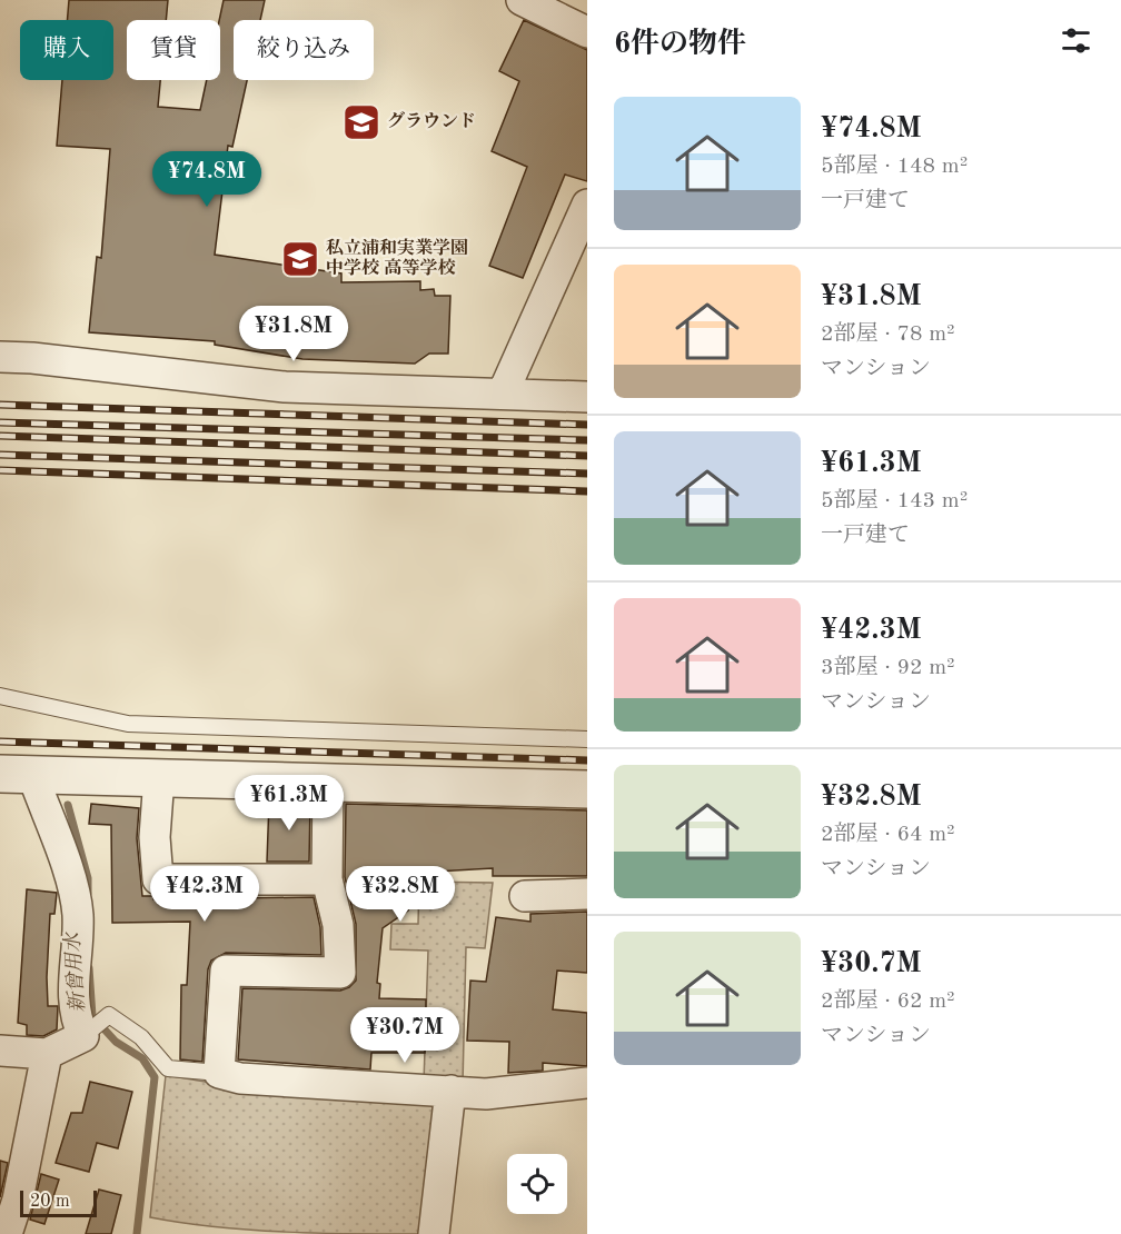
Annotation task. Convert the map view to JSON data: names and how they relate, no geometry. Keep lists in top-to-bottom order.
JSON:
{
  "water": ["新曾用水"],
  "places": {
    "school or university": ["グラウンド", "私立浦和実業学園 中学校 高等学校"]
  },
  "scale_bar": "20 m",
  "page": {
    "heading": "6件の物件",
    "chip": ["購入", "賃貸", "絞り込み"],
    "list": [
      {
        "name": "¥74.8M",
        "note": "5部屋 · 148 m² · 一戸建て"
      },
      {
        "name": "¥31.8M",
        "note": "2部屋 · 78 m² · マンション"
      },
      {
        "name": "¥61.3M",
        "note": "5部屋 · 143 m² · 一戸建て"
      },
      {
        "name": "¥42.3M",
        "note": "3部屋 · 92 m² · マンション"
      },
      {
        "name": "¥32.8M",
        "note": "2部屋 · 64 m² · マンション"
      },
      {
        "name": "¥30.7M",
        "note": "2部屋 · 62 m² · マンション"
      }
    ],
    "price": [
      "¥74.8M",
      "¥31.8M",
      "¥61.3M",
      "¥42.3M",
      "¥32.8M",
      "¥30.7M"
    ],
    "scale": "20 m"
  }
}
